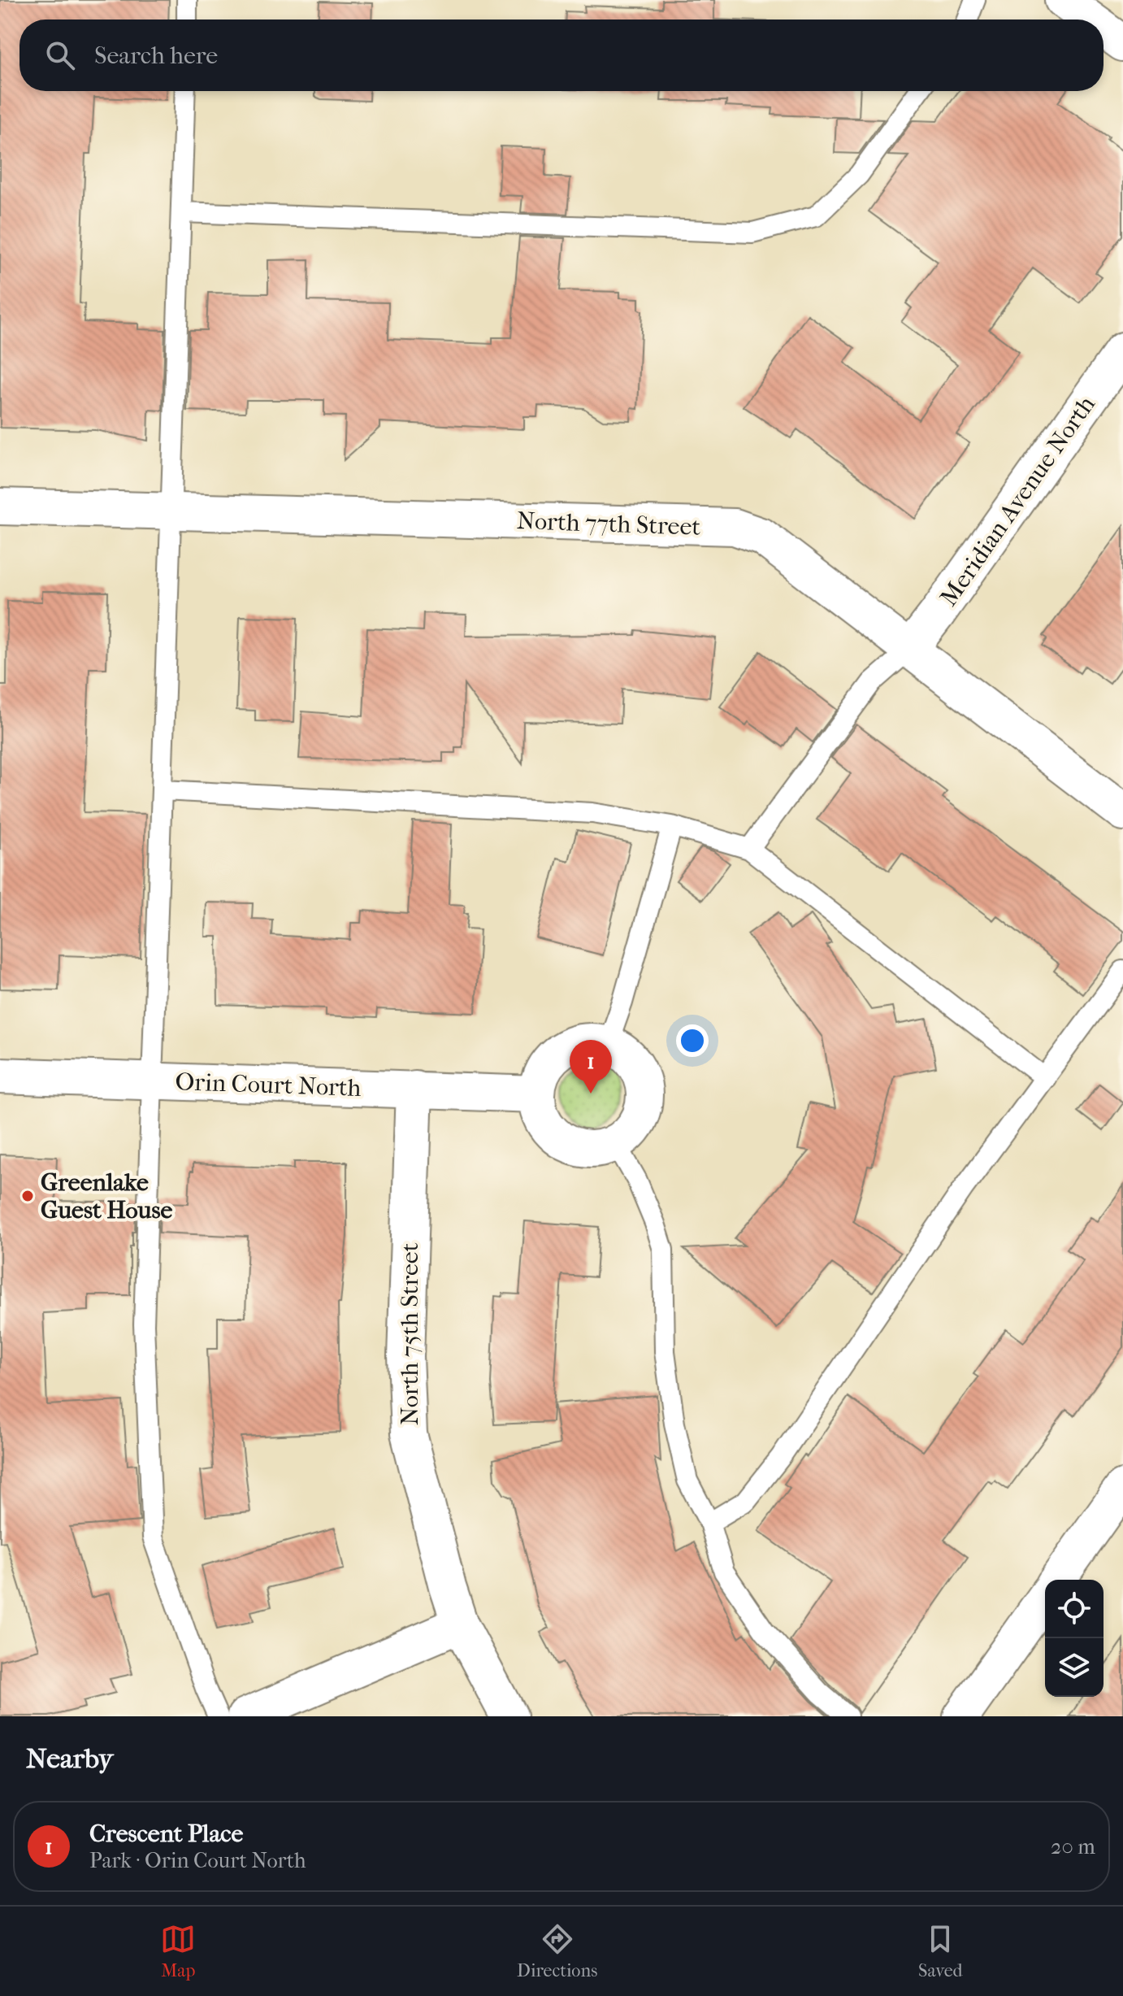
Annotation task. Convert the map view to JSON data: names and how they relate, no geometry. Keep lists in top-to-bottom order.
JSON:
{
  "streets": {
    "street": [
      "Meridian Avenue North",
      "North 77th Street",
      "Orin Court North",
      "North 75th Street"
    ]
  },
  "crossings": [
    ["Meridian Avenue North", "North 77th Street"],
    ["Orin Court North", "North 75th Street"]
  ],
  "places": ["Greenlake Guest House"],
  "page": {
    "search": "Search here",
    "pins": "1",
    "heading": "Nearby",
    "list": [
      {
        "mark": "1",
        "name": "Crescent Place",
        "note": "Park · Orin Court North",
        "value": "20 m"
      }
    ],
    "nav": ["Map", "Directions", "Saved"]
  }
}
